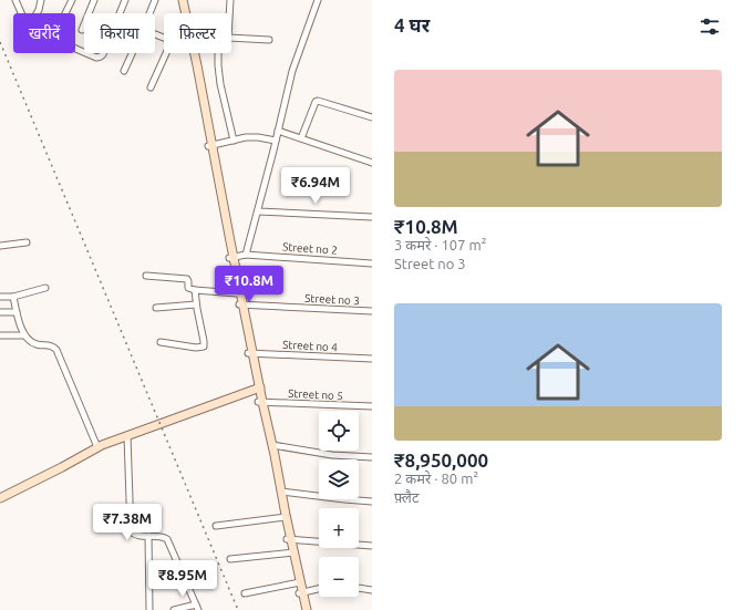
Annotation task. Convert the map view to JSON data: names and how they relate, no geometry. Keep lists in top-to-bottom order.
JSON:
{
  "streets": {
    "street": [
      "Street no 2",
      "Street no 3",
      "Street no 4",
      "Street no 5"
    ]
  },
  "page": {
    "heading": "4 घर",
    "chip": ["खरीदें", "किराया", "फ़िल्टर"],
    "list": [
      {
        "name": "₹10.8M",
        "note": "3 कमरे · 107 m² · Street no 3"
      },
      {
        "name": "₹8,950,000",
        "note": "2 कमरे · 80 m² · फ़्लैट"
      }
    ],
    "price": [
      "₹6.94M",
      "₹10.8M",
      "₹7.38M",
      "₹8.95M"
    ],
    "map_buttons": ["+", "−"]
  }
}
